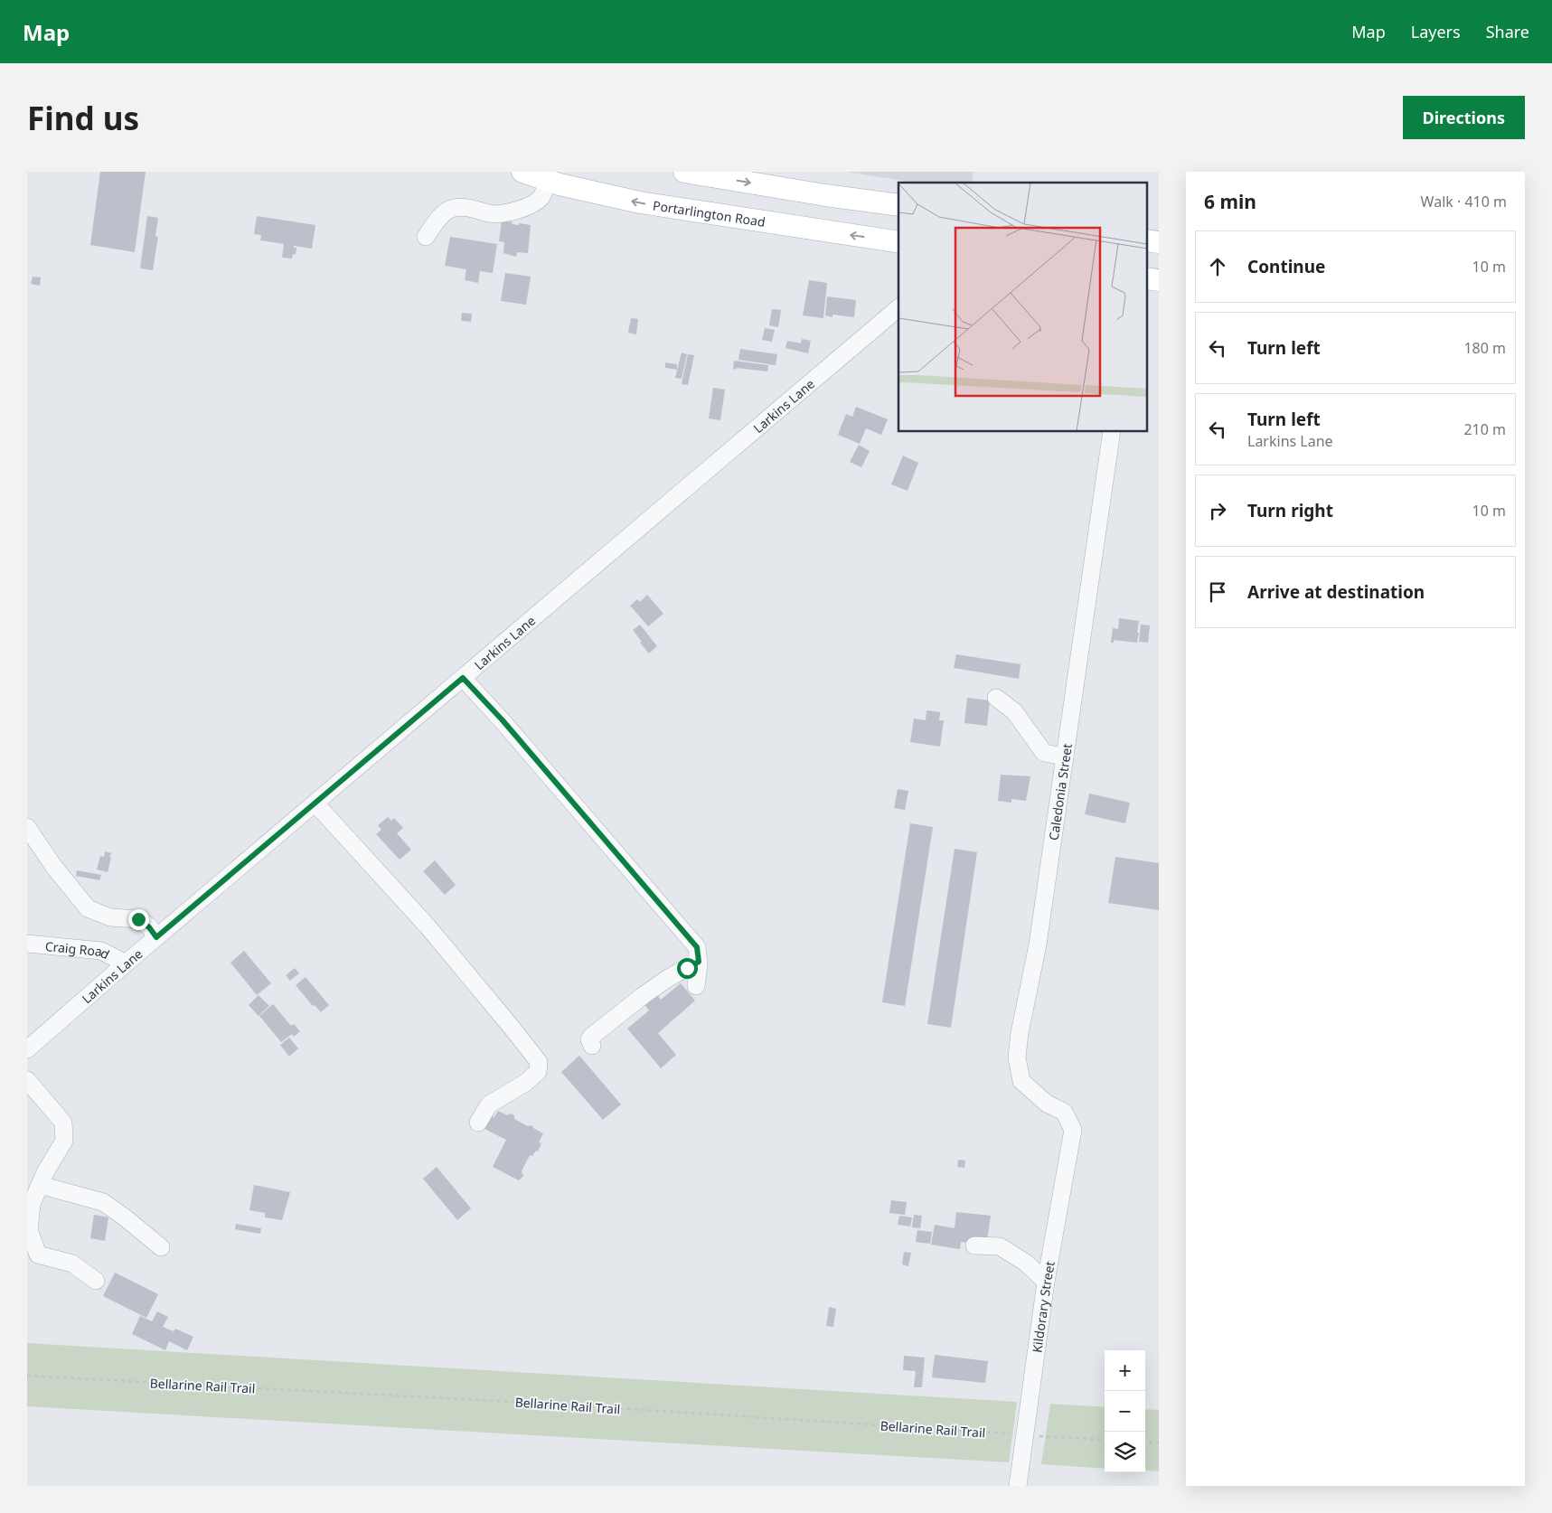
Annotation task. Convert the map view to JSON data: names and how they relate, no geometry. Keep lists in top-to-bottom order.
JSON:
{
  "streets": {
    "main road": ["Portarlington Road"],
    "street": [
      "Larkins Lane",
      "Caledonia Street",
      "Craig Road",
      "Kildorary Street"
    ],
    "path": ["Bellarine Rail Trail"]
  },
  "crossings": [
    ["Larkins Lane", "Craig Road"],
    ["Caledonia Street", "Kildorary Street"],
    ["Kildorary Street", "Bellarine Rail Trail"]
  ],
  "page": {
    "header": "Map",
    "nav": ["Map", "Layers", "Share"],
    "buttons": "Directions",
    "title": "Find us",
    "heading": ["6 min", "Walk · 410 m"],
    "list": [
      ["Continue", "10 m"],
      ["Turn left", "180 m"],
      ["Turn left", "Larkins Lane", "210 m"],
      ["Turn right", "10 m"],
      "Arrive at destination"
    ],
    "map_buttons": ["+", "−"]
  }
}
